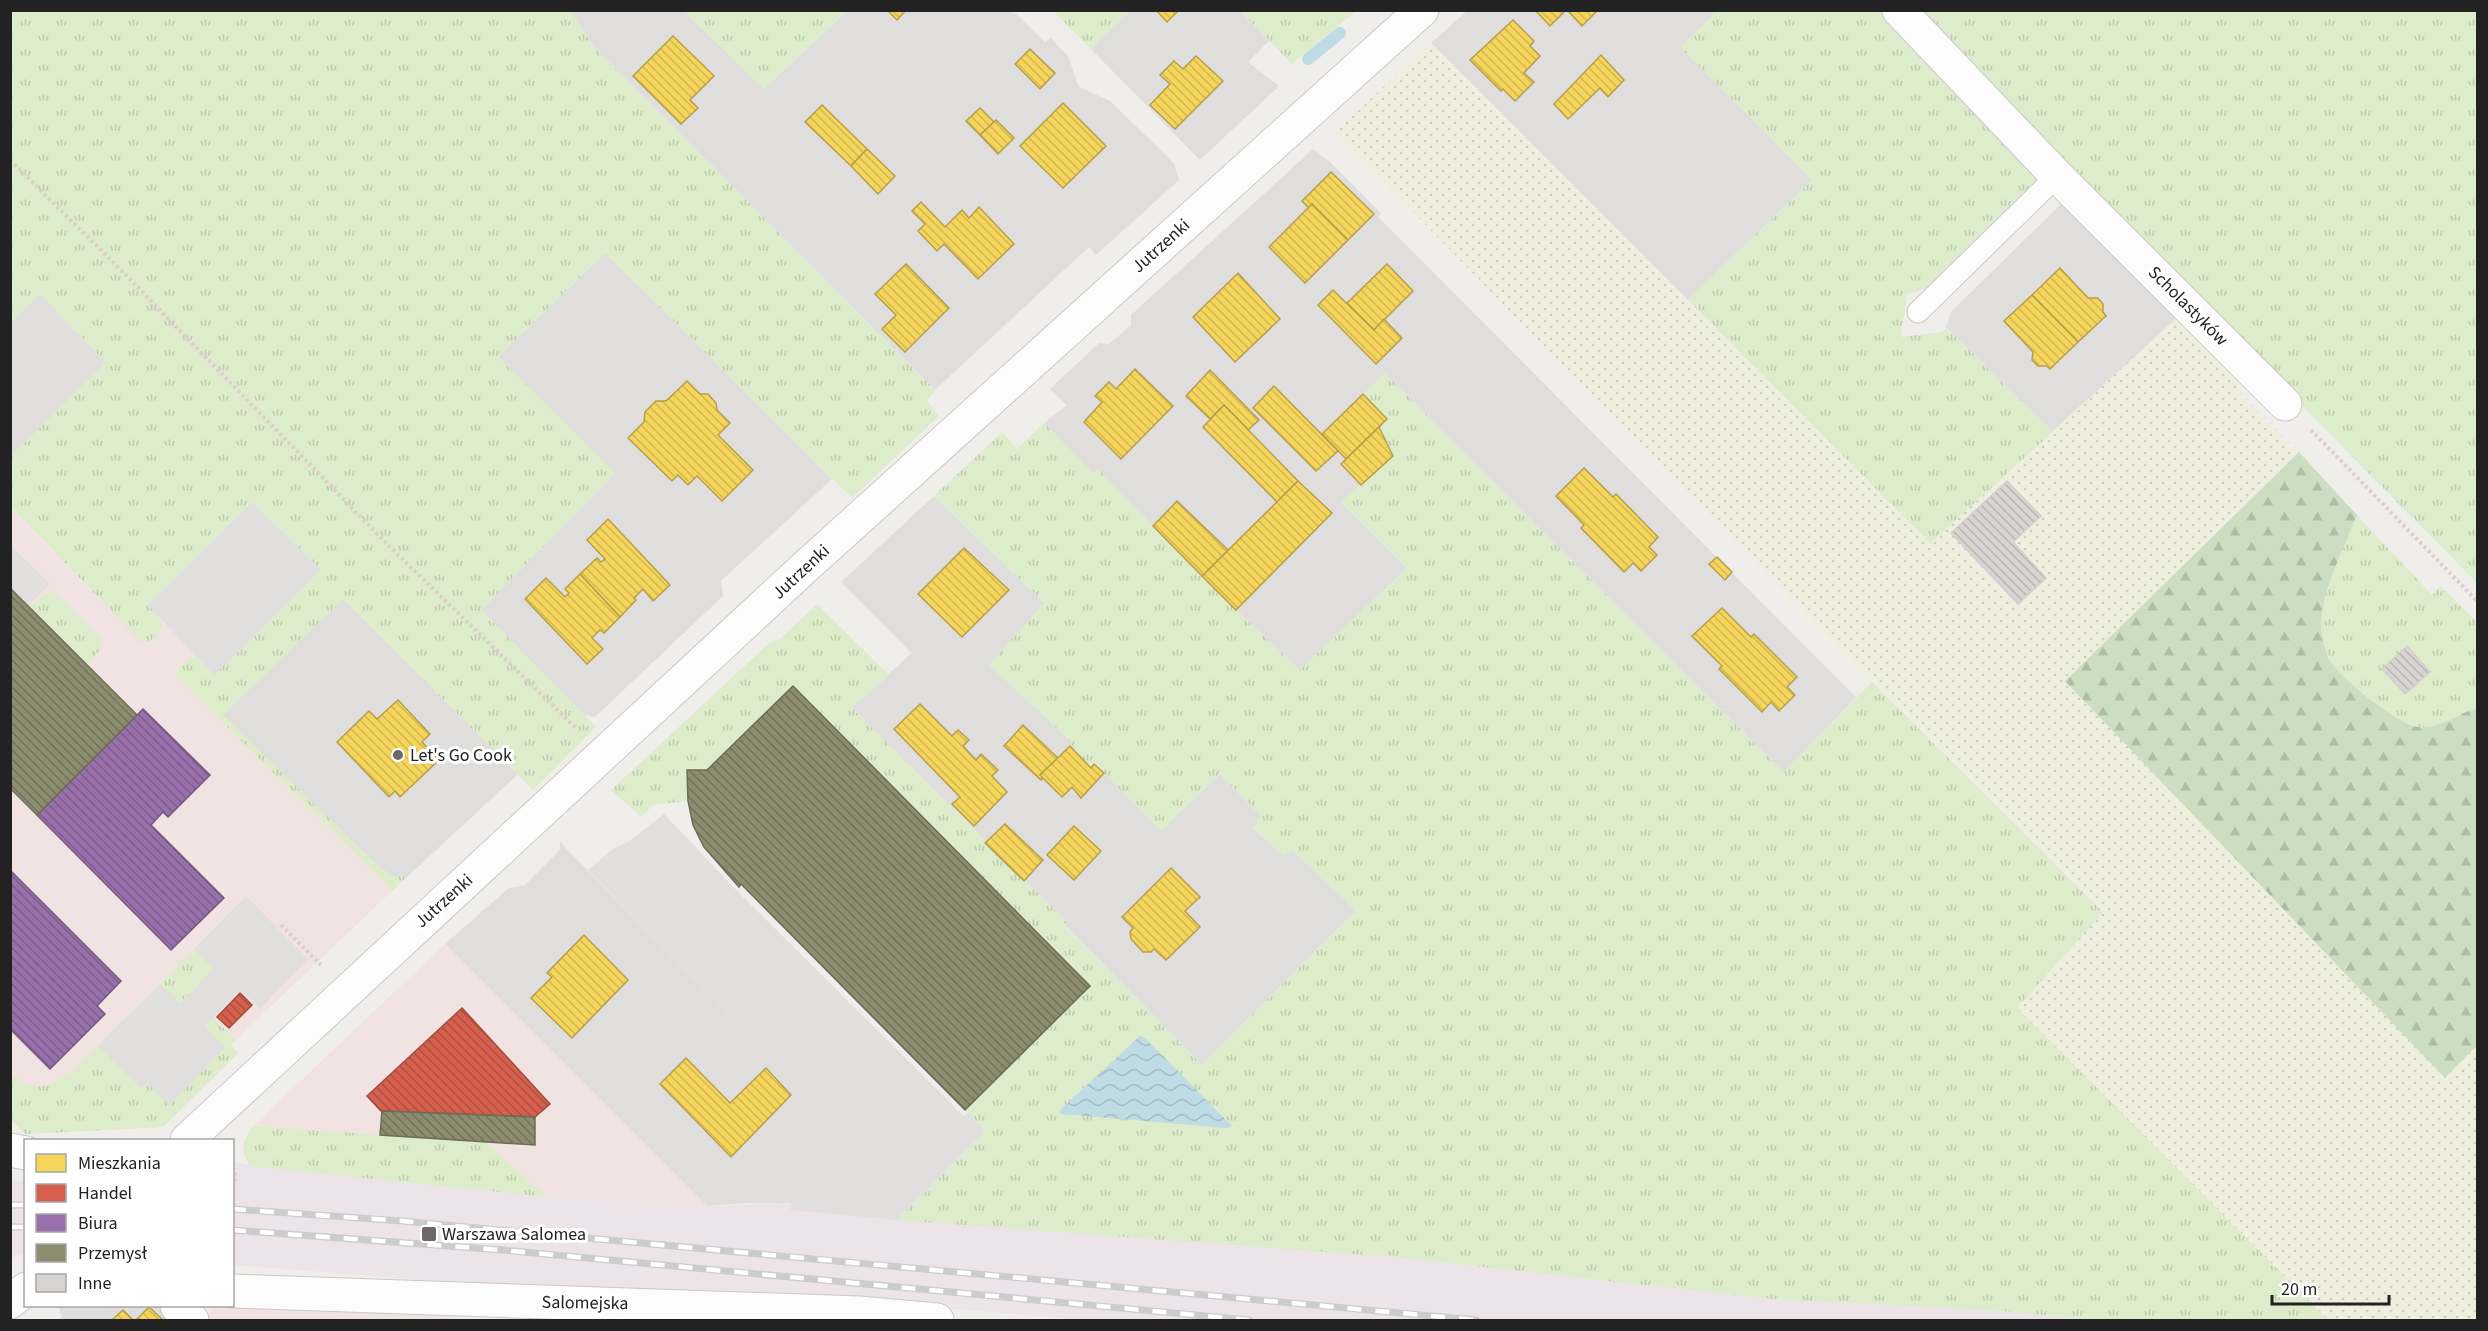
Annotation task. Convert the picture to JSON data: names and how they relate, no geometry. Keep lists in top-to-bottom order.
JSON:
{
  "streets": {
    "street": ["Jutrzenki", "Scholastyków", "Salomejska"]
  },
  "places": {
    "other": ["Let's Go Cook"],
    "transit": ["Warszawa Salomea"]
  },
  "legend": [
    "Mieszkania",
    "Handel",
    "Biura",
    "Przemysł",
    "Inne"
  ],
  "scale_bar": "20 m"
}
